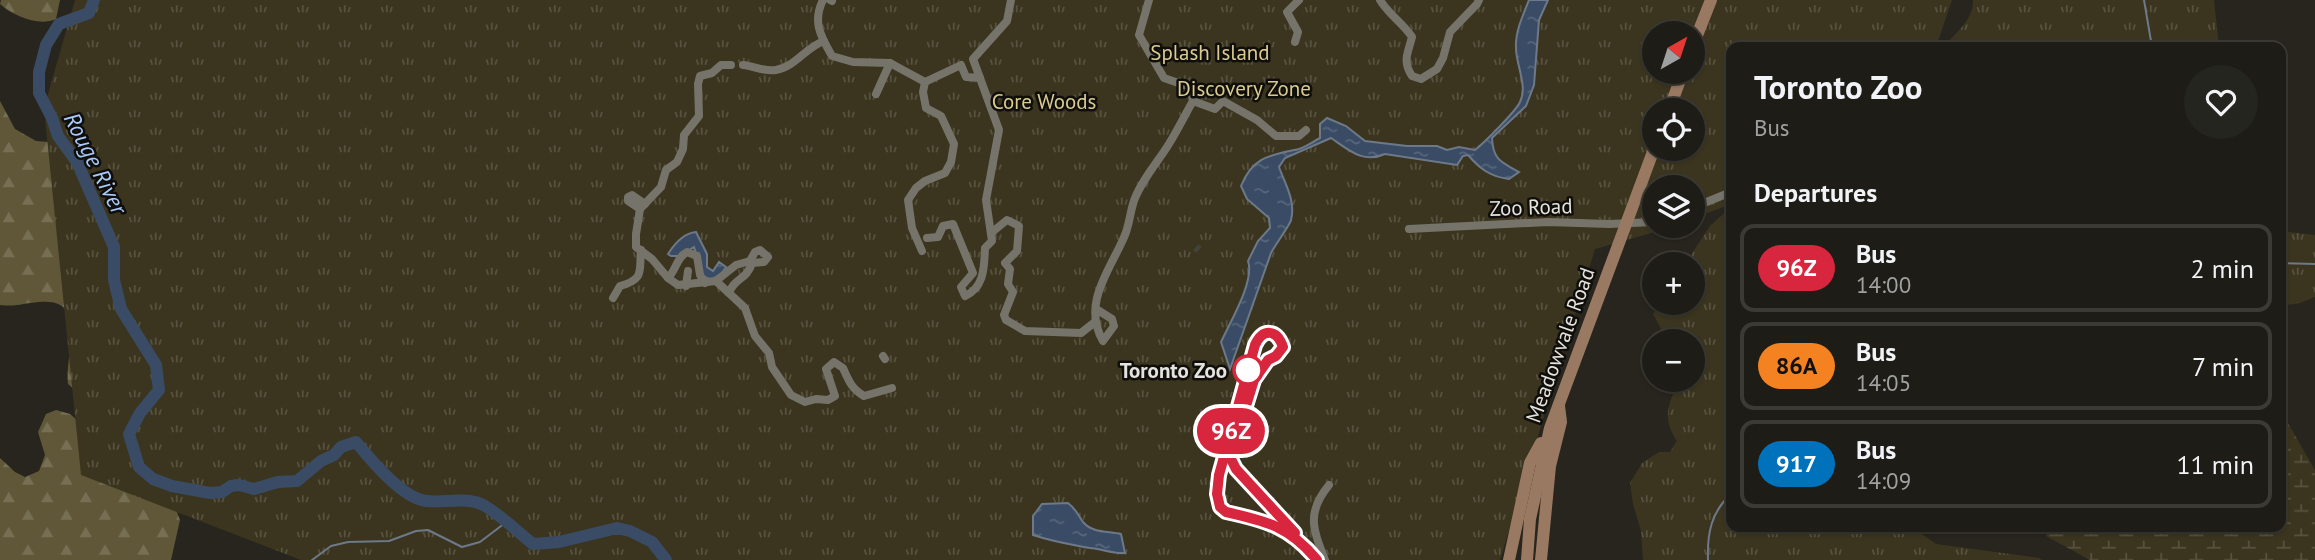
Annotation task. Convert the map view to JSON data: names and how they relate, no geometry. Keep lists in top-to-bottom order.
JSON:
{
  "streets": {
    "main road": ["Meadowvale Road"],
    "street": ["Zoo Road"]
  },
  "crossings": [
    ["Zoo Road", "Meadowvale Road"]
  ],
  "water": ["Rouge River"],
  "parks": ["Splash Island", "Discovery Zone", "Core Woods"],
  "places": ["Toronto Zoo"],
  "lines": ["bus line 96Z"],
  "north": "top right",
  "page": {
    "on_map": "96Z",
    "map_buttons": ["+", "−"],
    "heading": [
      ["Toronto Zoo", "Bus"],
      "Departures"
    ],
    "list": [
      {
        "mark": "96Z",
        "name": "Bus",
        "note": "14:00",
        "value": "2 min"
      },
      {
        "mark": "86A",
        "name": "Bus",
        "note": "14:05",
        "value": "7 min"
      },
      {
        "mark": "917",
        "name": "Bus",
        "note": "14:09",
        "value": "11 min"
      }
    ]
  }
}
